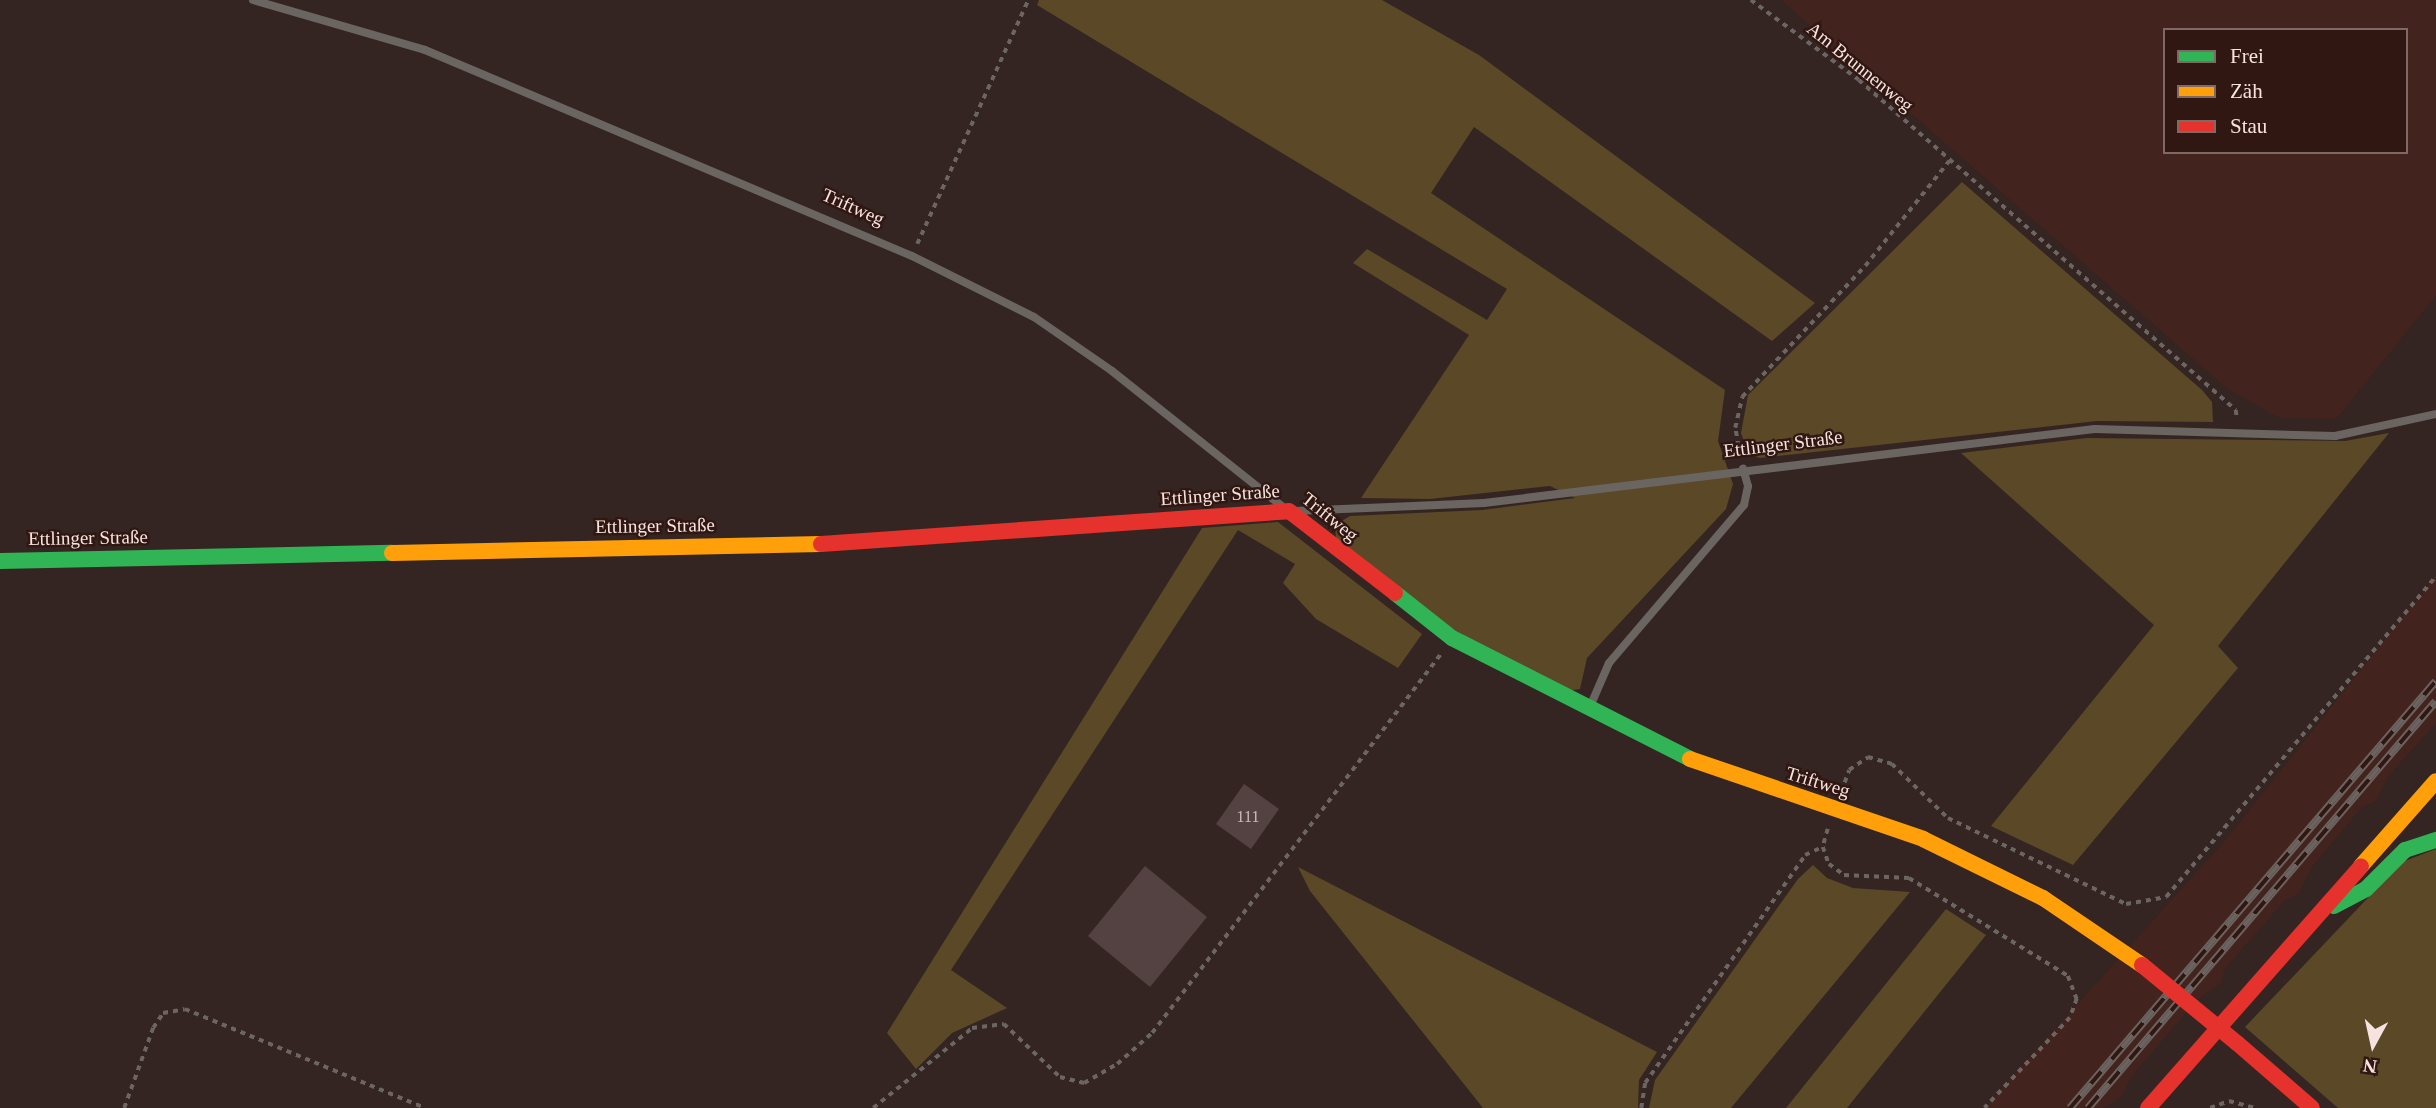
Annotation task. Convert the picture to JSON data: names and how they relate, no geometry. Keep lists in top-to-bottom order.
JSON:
{
  "streets": {
    "street": ["Triftweg", "Ettlinger Straße"],
    "path": ["Am Brunnenweg"]
  },
  "crossings": [
    ["Am Brunnenweg", "Ettlinger Straße"],
    ["Triftweg", "Ettlinger Straße"]
  ],
  "house_numbers": ["111"],
  "legend": ["Frei", "Zäh", "Stau"],
  "north": "bottom"
}
